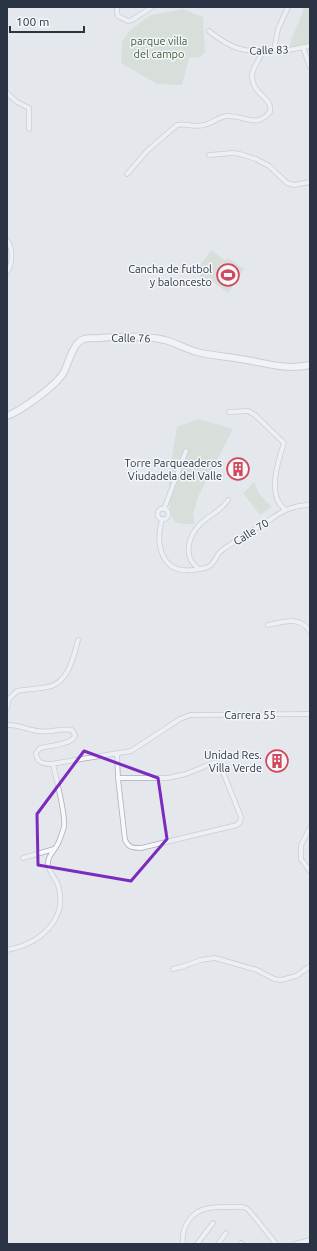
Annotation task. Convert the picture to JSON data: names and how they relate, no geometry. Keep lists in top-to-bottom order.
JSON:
{
  "streets": {
    "street": [
      "Calle 83",
      "Calle 76",
      "Calle 70",
      "Carrera 55"
    ]
  },
  "parks": ["parque villa del campo"],
  "places": {
    "sports": ["Cancha de futbol y baloncesto"],
    "building": ["Torre Parqueaderos Viudadela del Valle", "Unidad Res. Villa Verde"]
  },
  "scale_bar": "100 m"
}
